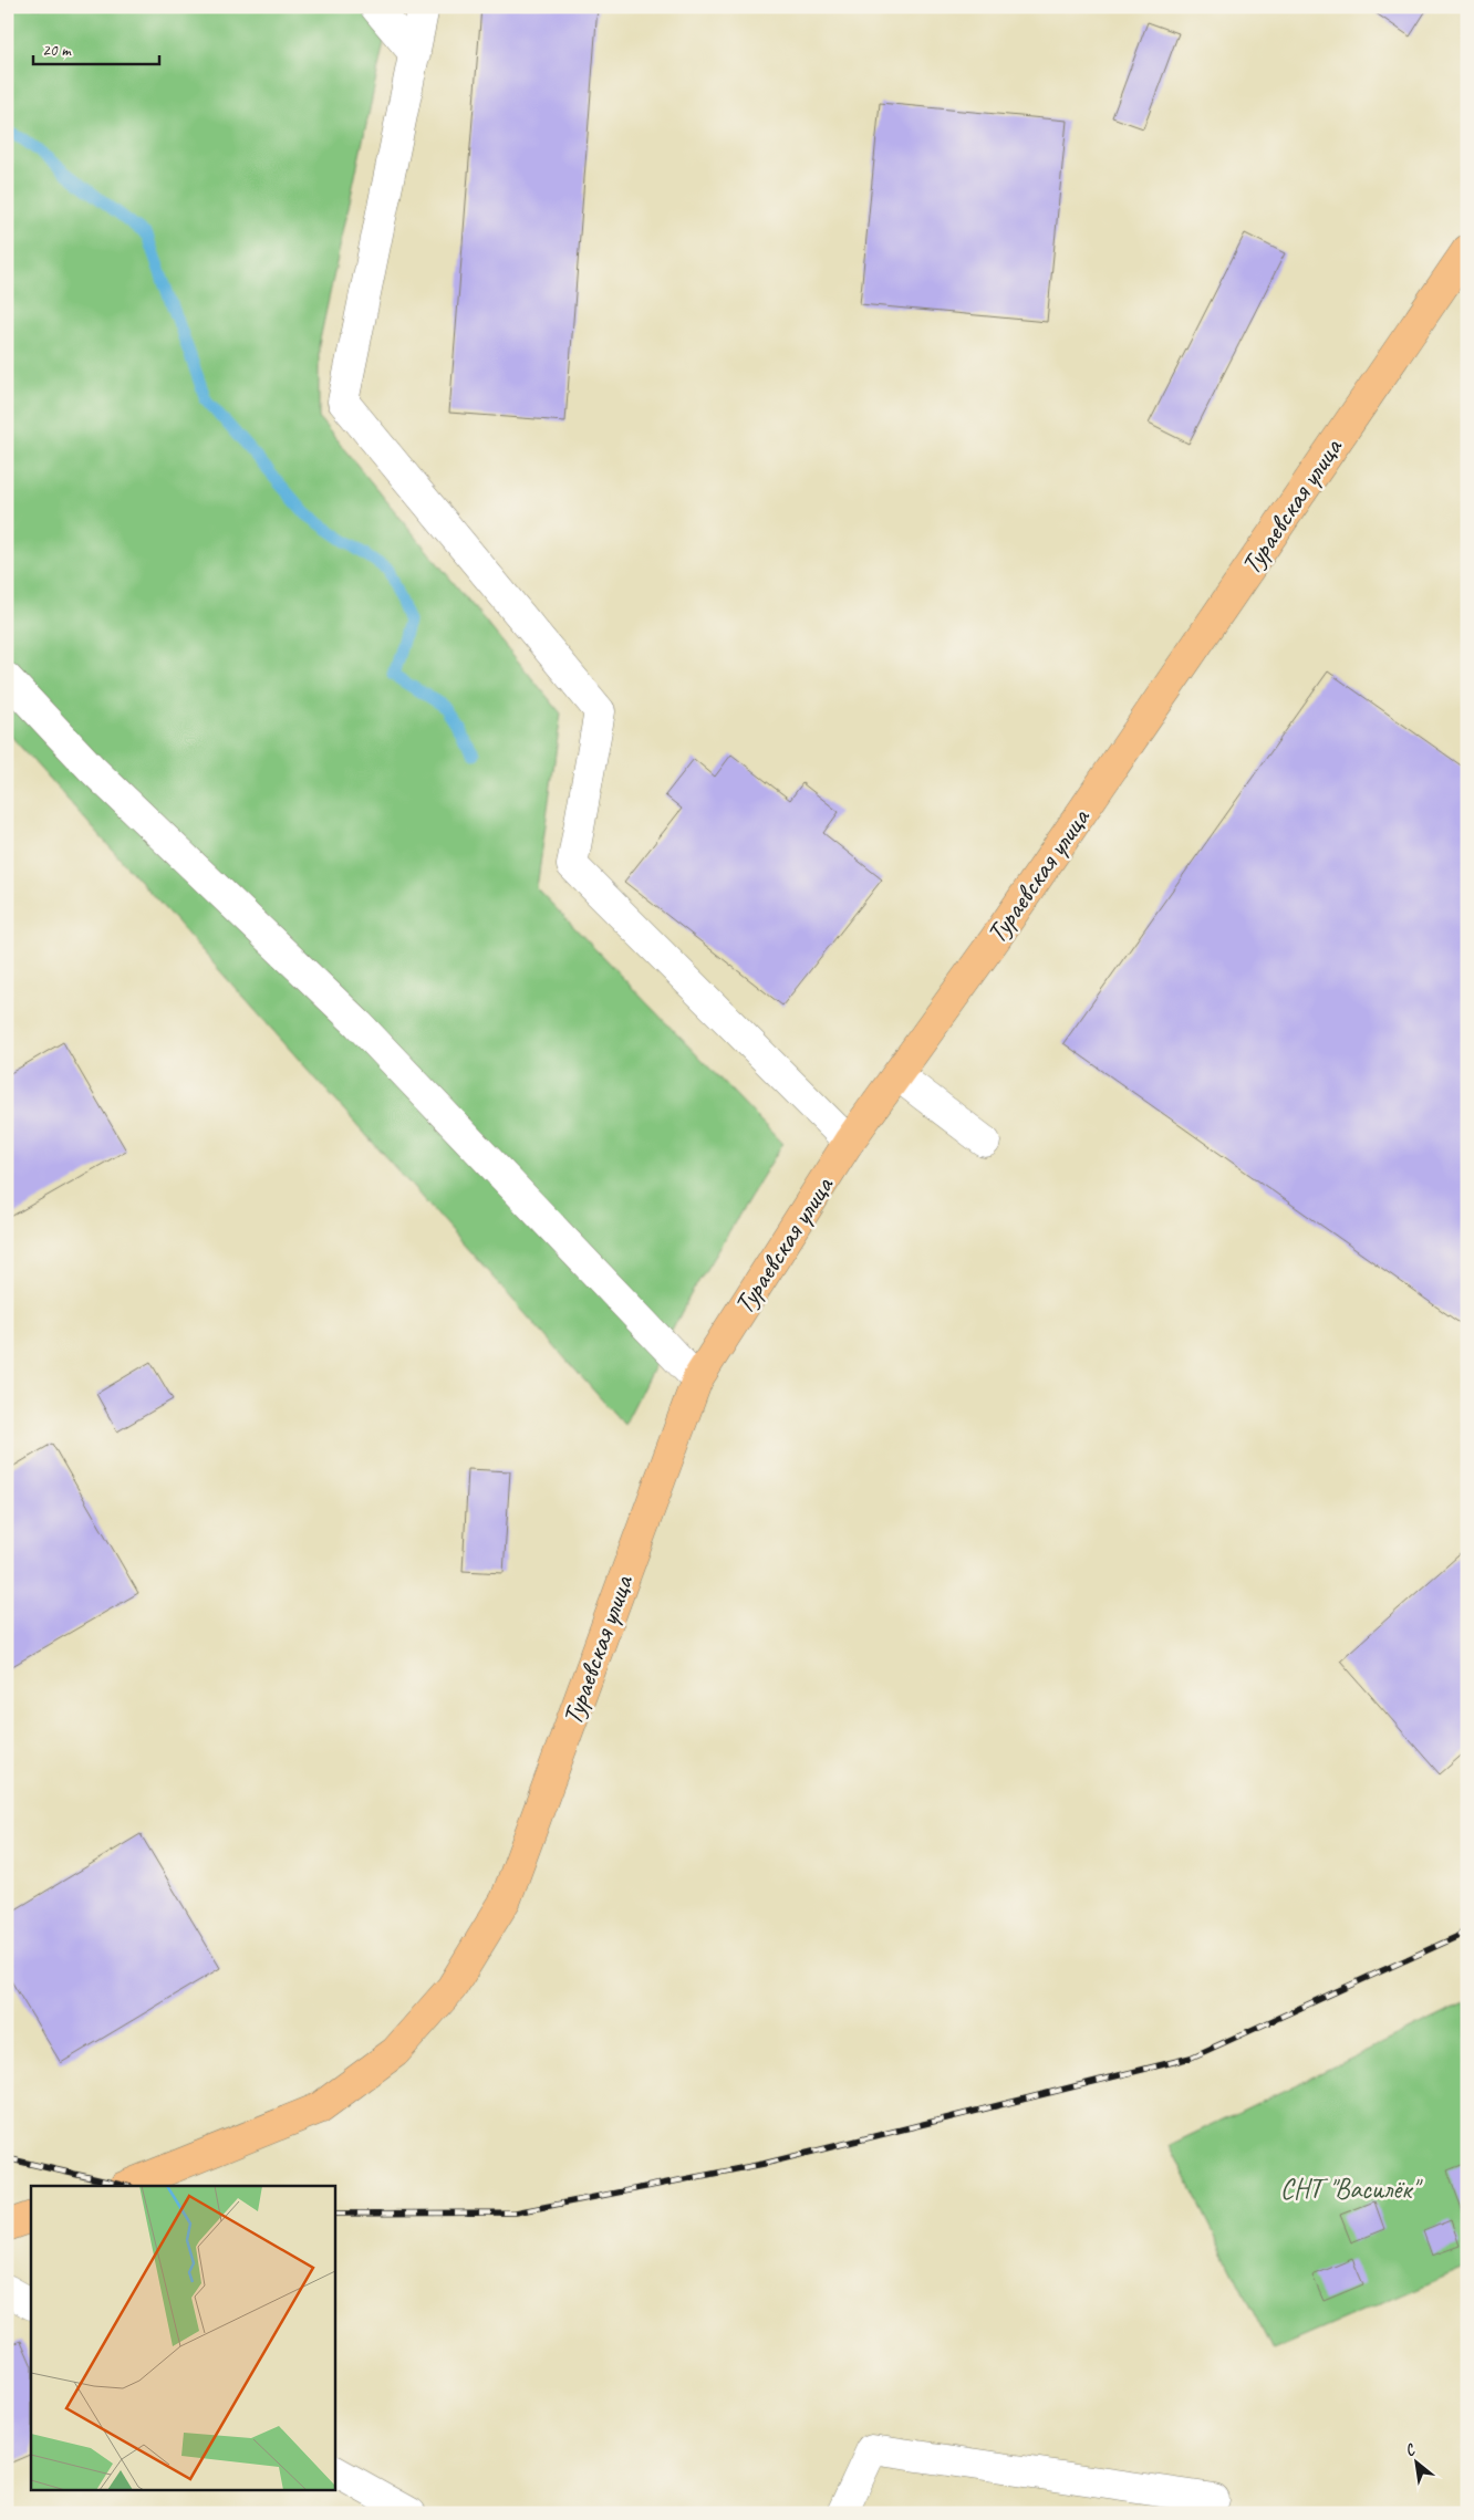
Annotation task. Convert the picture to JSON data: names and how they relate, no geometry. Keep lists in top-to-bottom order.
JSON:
{
  "streets": {
    "main road": ["Тураевская улица"]
  },
  "parks": ["СНТ \"Василёк\""],
  "scale_bar": "20 m",
  "north": "top left"
}
